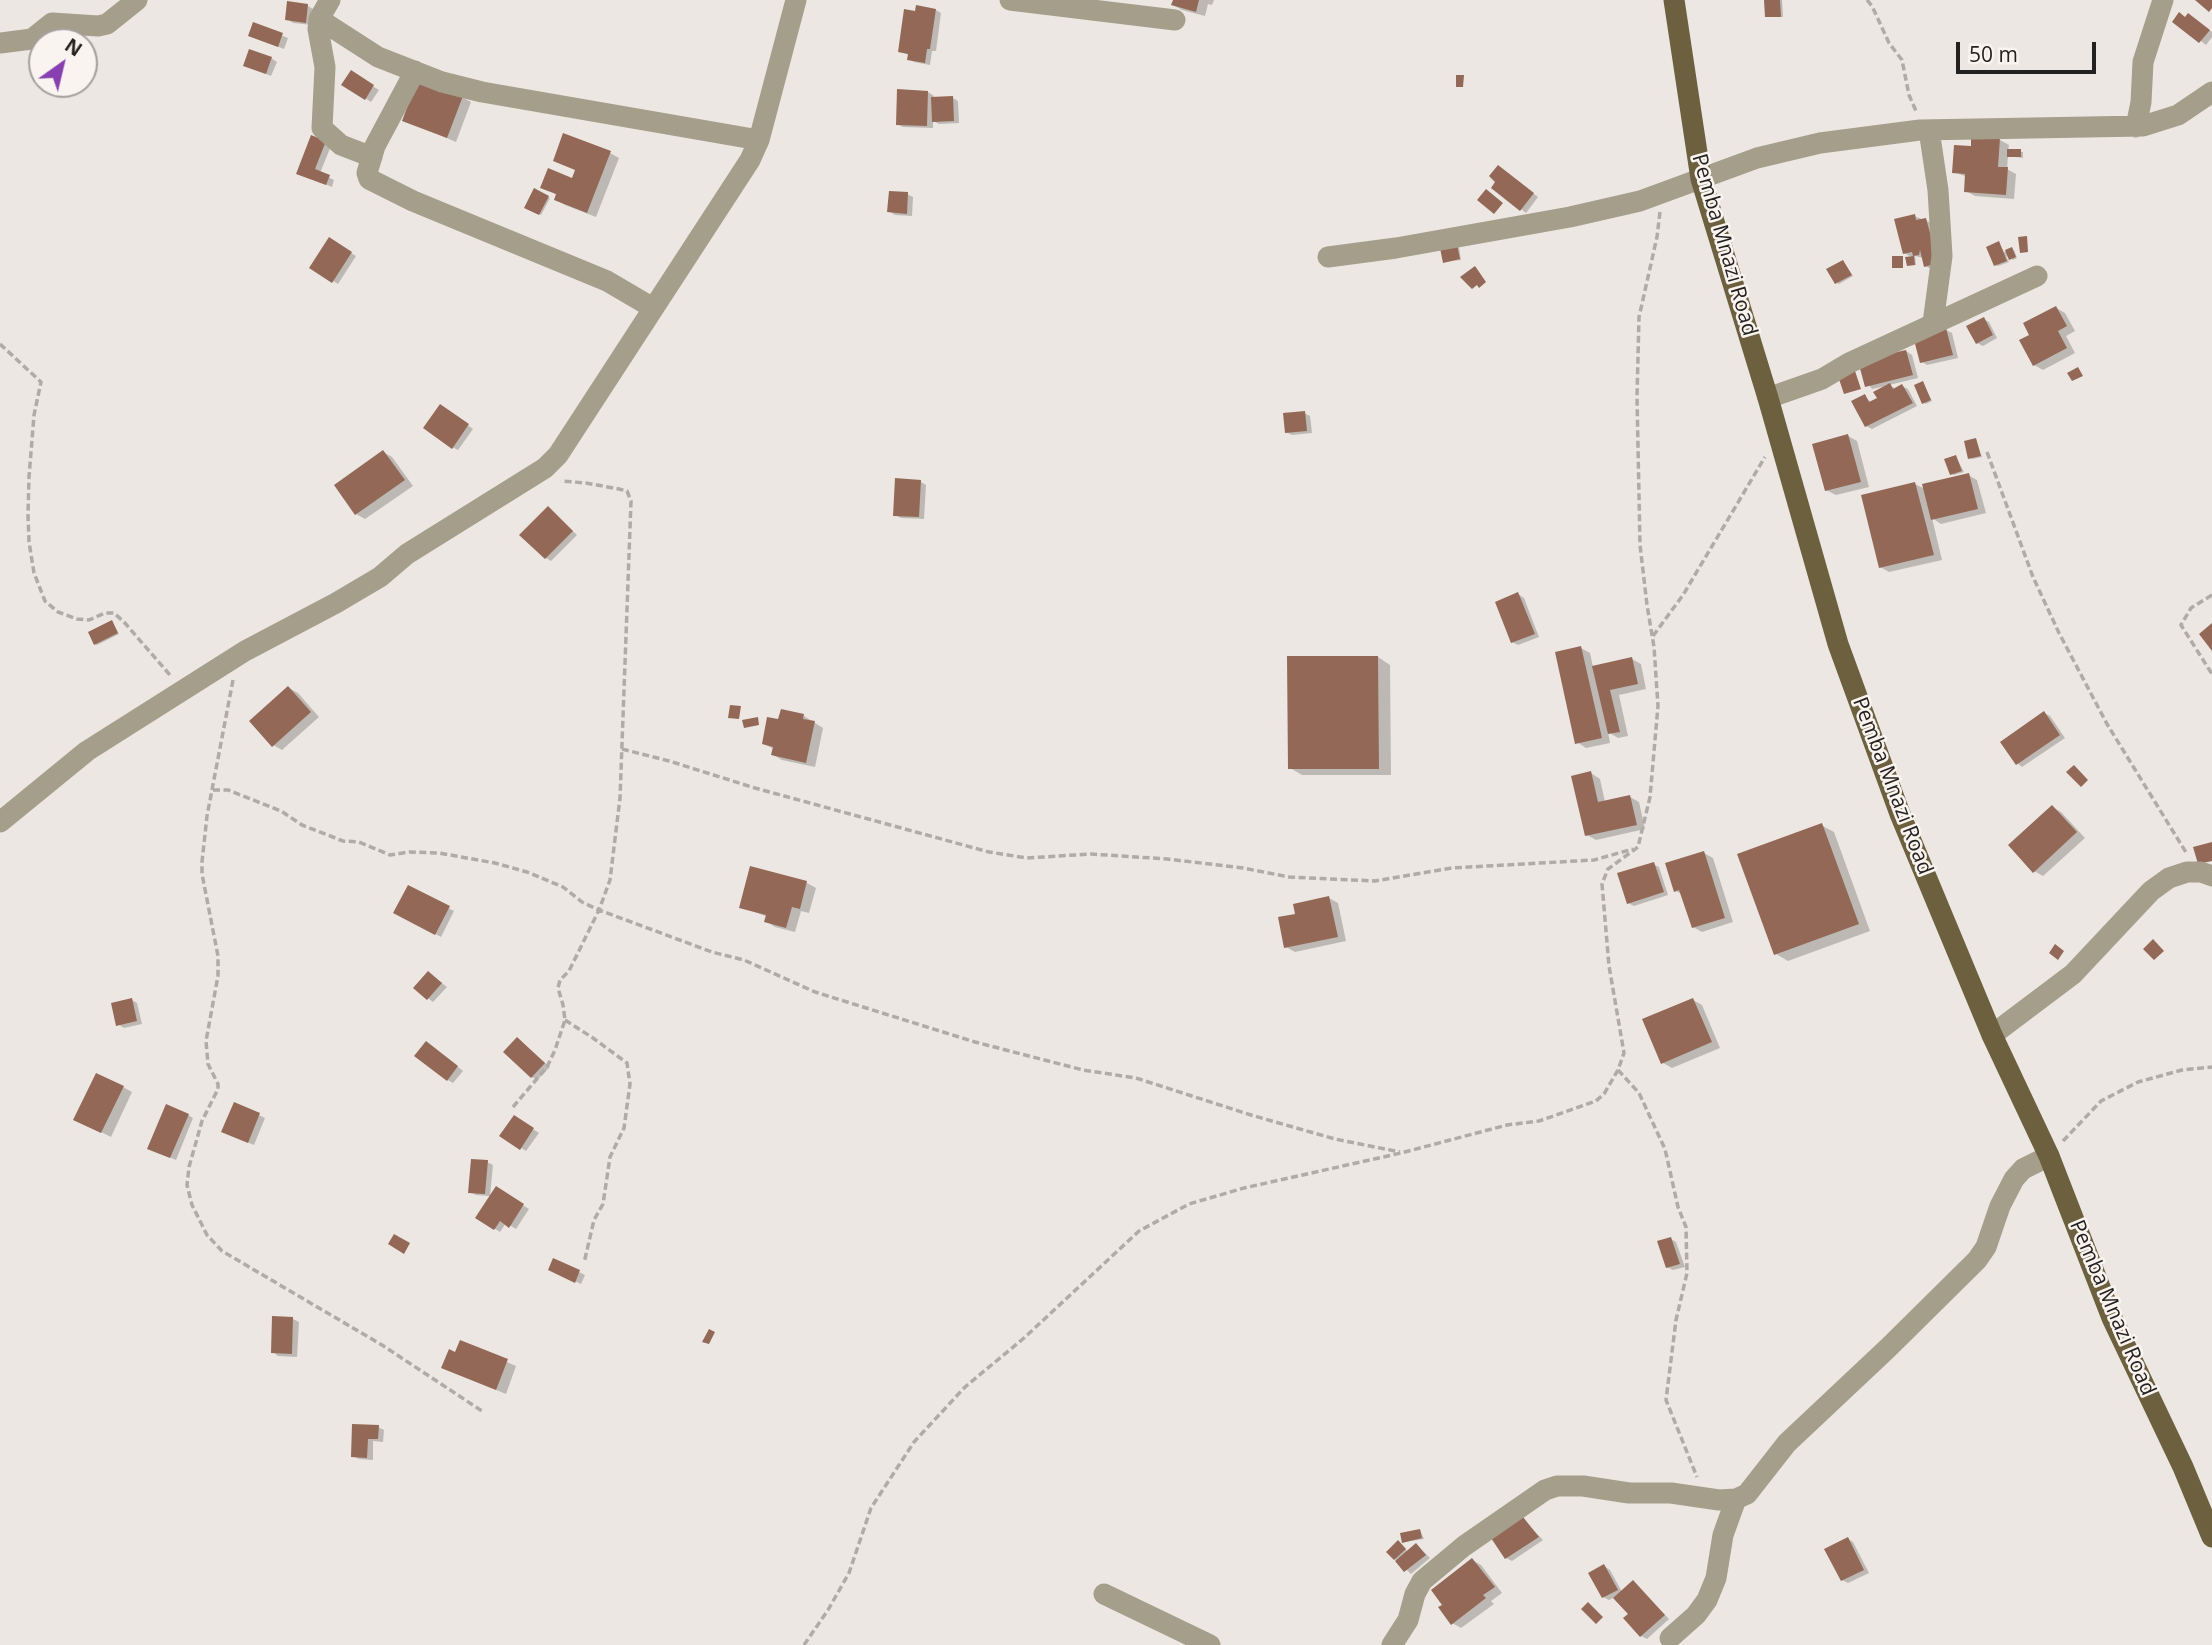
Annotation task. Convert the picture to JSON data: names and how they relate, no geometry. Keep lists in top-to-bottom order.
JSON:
{
  "streets": {
    "main road": ["Pemba Mnazi Road"]
  },
  "scale_bar": "50 m",
  "north": "top right"
}
